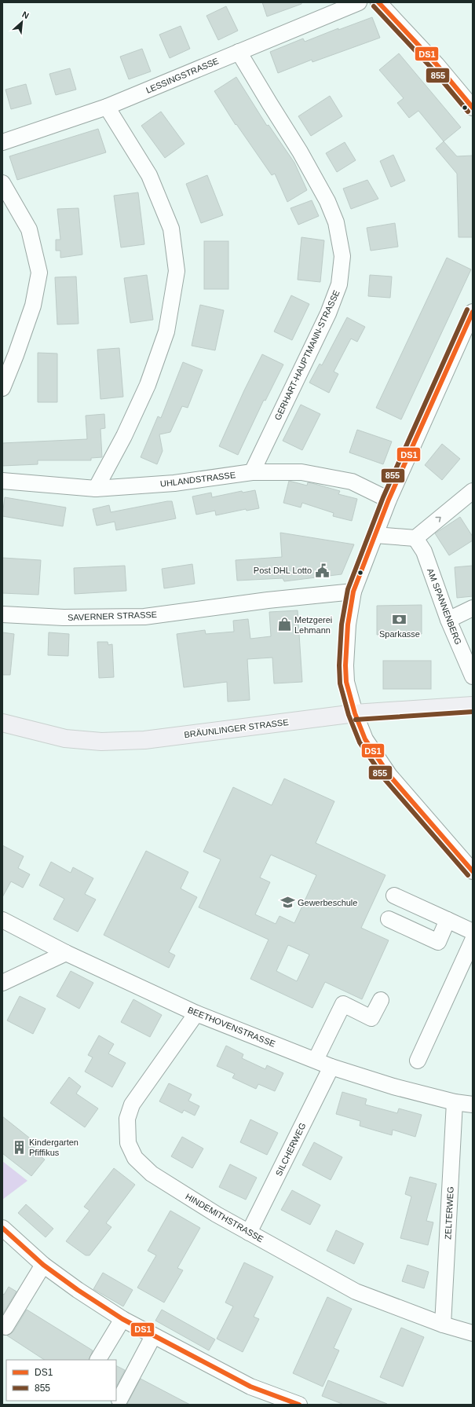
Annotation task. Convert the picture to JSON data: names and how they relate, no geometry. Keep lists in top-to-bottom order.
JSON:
{
  "streets": {
    "main road": ["BRÄUNLINGER STRASSE"],
    "street": [
      "LESSINGSTRASSE",
      "GERHART-HAUPTMANN-STRASSE",
      "UHLANDSTRASSE",
      "AM SPANNENBERG",
      "SAVERNER STRASSE",
      "BEETHOVENSTRASSE",
      "SILCHERWEG",
      "ZELTERWEG",
      "HINDEMITHSTRASSE"
    ]
  },
  "crossings": [
    ["LESSINGSTRASSE", "GERHART-HAUPTMANN-STRASSE"],
    ["GERHART-HAUPTMANN-STRASSE", "UHLANDSTRASSE"],
    ["BEETHOVENSTRASSE", "SILCHERWEG"],
    ["BEETHOVENSTRASSE", "ZELTERWEG"],
    ["BEETHOVENSTRASSE", "HINDEMITHSTRASSE"],
    ["SILCHERWEG", "HINDEMITHSTRASSE"],
    ["ZELTERWEG", "HINDEMITHSTRASSE"]
  ],
  "places": {
    "public building": ["Post DHL Lotto"],
    "bank": ["Sparkasse"],
    "shop": ["Metzgerei Lehmann"],
    "school or university": ["Gewerbeschule"],
    "building": ["Kindergarten Pfiffikus"]
  },
  "lines": ["transit line DS1", "transit line 855"],
  "legend": ["DS1", "855"],
  "north": "top right"
}
